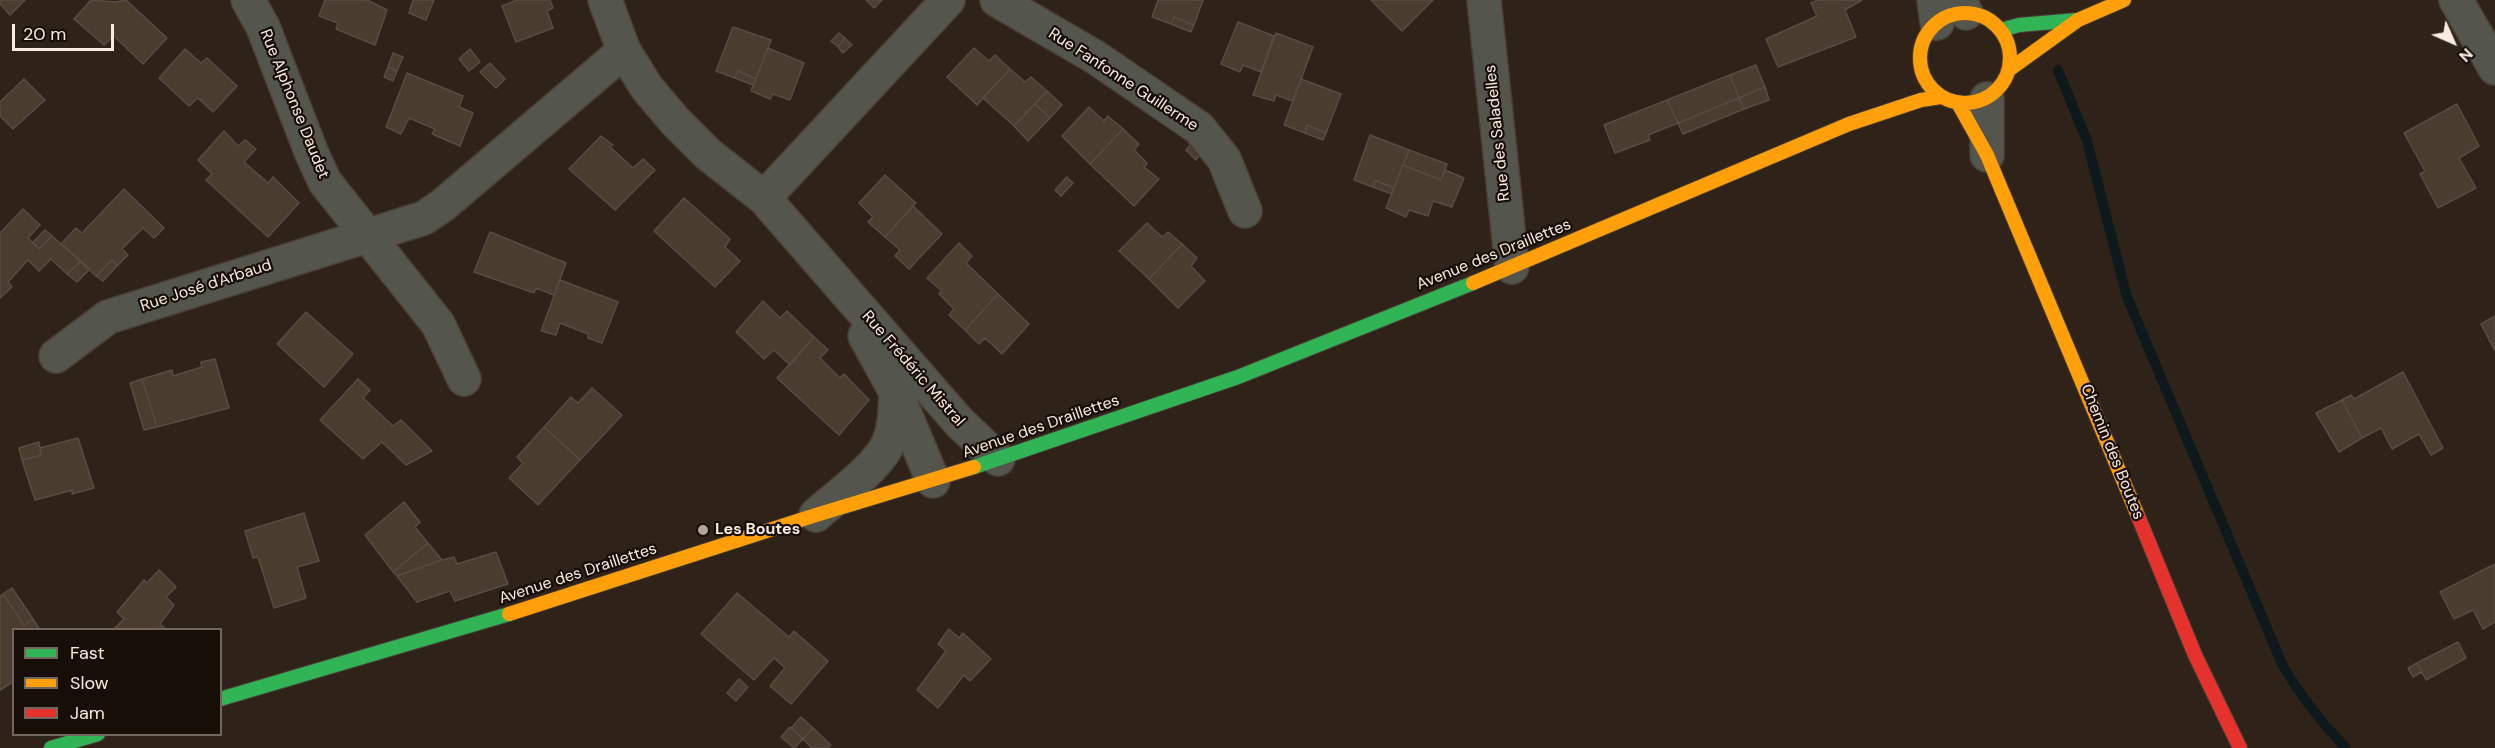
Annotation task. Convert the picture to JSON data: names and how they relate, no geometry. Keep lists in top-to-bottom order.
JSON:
{
  "streets": {
    "street": [
      "Rue Fanfonne Guillerme",
      "Rue Alphonse Daudet",
      "Rue des Saladelles",
      "Avenue des Draillettes",
      "Rue José d'Arbaud",
      "Rue Frédéric Mistral",
      "Chemin des Boutes"
    ]
  },
  "crossings": [
    ["Rue Alphonse Daudet", "Rue José d'Arbaud"],
    ["Rue des Saladelles", "Avenue des Draillettes"],
    ["Avenue des Draillettes", "Rue Frédéric Mistral"],
    ["Avenue des Draillettes", "Chemin des Boutes"],
    ["Rue José d'Arbaud", "Rue Frédéric Mistral"]
  ],
  "places": ["Les Boutes"],
  "legend": ["Fast", "Slow", "Jam"],
  "scale_bar": "20 m",
  "north": "bottom right"
}
